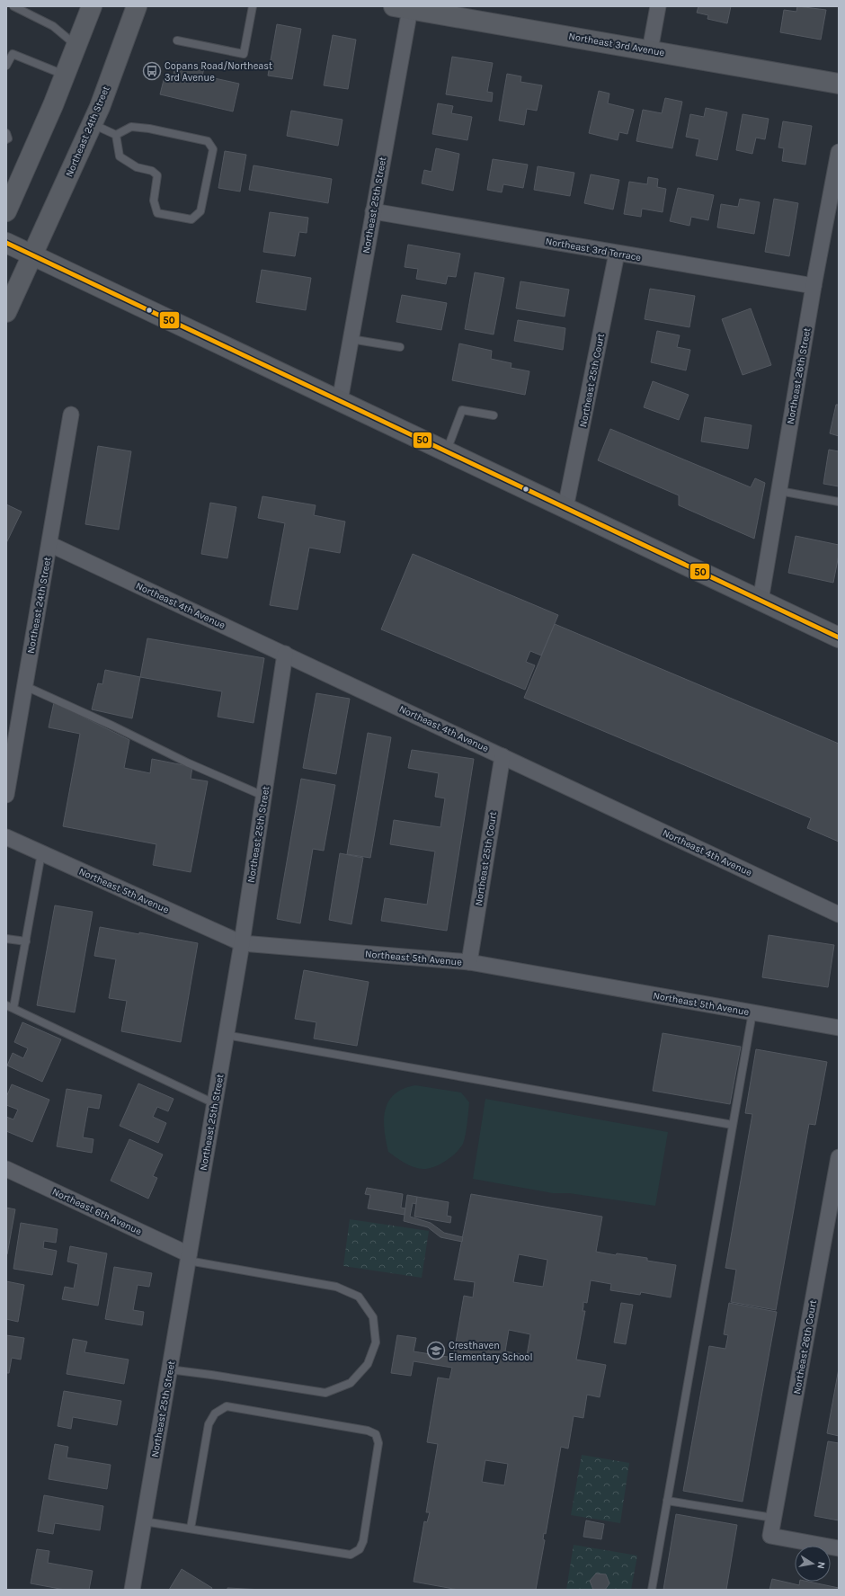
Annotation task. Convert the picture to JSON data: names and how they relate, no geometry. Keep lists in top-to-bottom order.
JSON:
{
  "streets": {
    "main road": ["Northeast 3rd Avenue", "Northeast 24th Street"],
    "street": [
      "Northeast 25th Street",
      "Northeast 3rd Terrace",
      "Northeast 26th Street",
      "Northeast 25th Court",
      "Northeast 4th Avenue",
      "Northeast 5th Avenue",
      "Northeast 6th Avenue",
      "Northeast 26th Court"
    ]
  },
  "crossings": [
    ["Northeast 3rd Avenue", "Northeast 25th Street"],
    ["Northeast 24th Street", "Northeast 4th Avenue"],
    ["Northeast 25th Street", "Northeast 3rd Terrace"],
    ["Northeast 25th Street", "Northeast 4th Avenue"],
    ["Northeast 25th Street", "Northeast 5th Avenue"],
    ["Northeast 25th Street", "Northeast 6th Avenue"],
    ["Northeast 3rd Terrace", "Northeast 26th Street"],
    ["Northeast 3rd Terrace", "Northeast 25th Court"],
    ["Northeast 25th Court", "Northeast 4th Avenue"],
    ["Northeast 25th Court", "Northeast 5th Avenue"]
  ],
  "places": {
    "bus stop": ["Copans Road/Northeast 3rd Avenue"],
    "school or university": ["Cresthaven Elementary School"]
  },
  "lines": ["transit line 50"],
  "north": "right"
}
